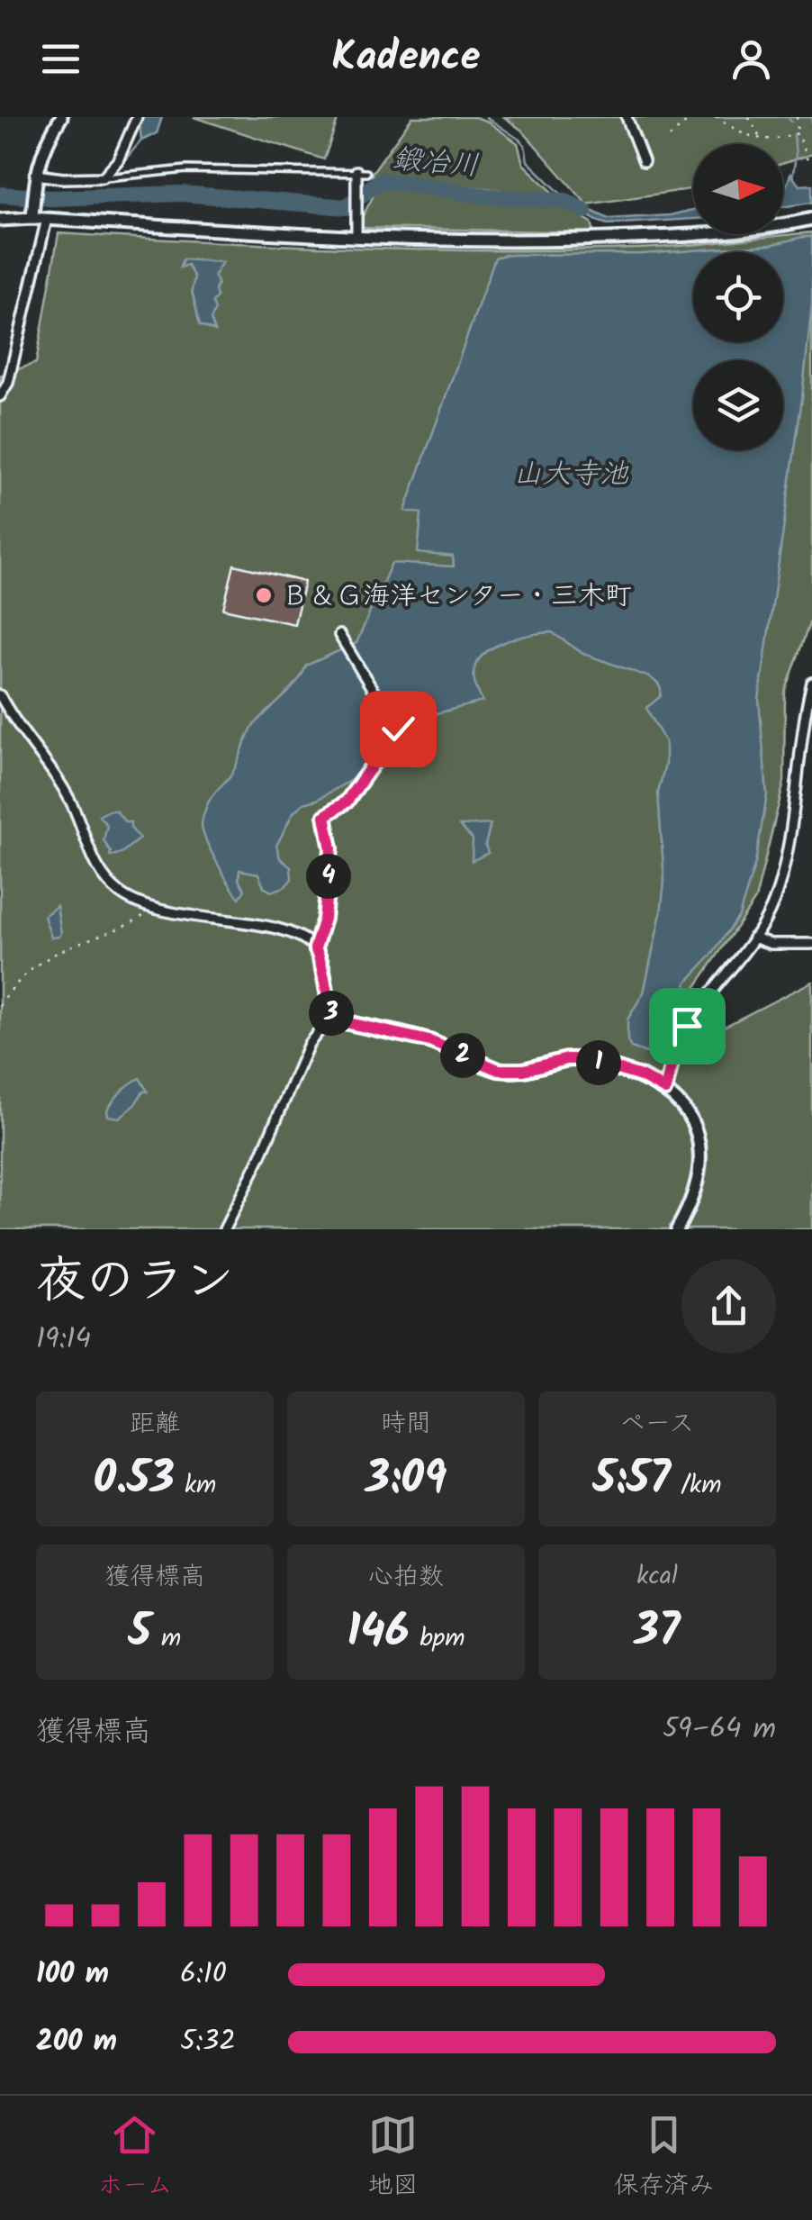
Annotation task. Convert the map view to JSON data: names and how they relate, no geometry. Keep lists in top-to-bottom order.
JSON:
{
  "water": ["鍛冶川", "山大寺池"],
  "places": ["Ｂ＆Ｇ海洋センター・三木町"],
  "north": "right",
  "page": {
    "header": "Kadence",
    "pins": [
      "4",
      "3",
      "2",
      "1"
    ],
    "heading": ["夜のラン", "19:14"],
    "stats": [
      ["距離", "0.53 km"],
      ["時間", "3:09"],
      ["ペース", "5:57 /km"],
      ["獲得標高", "5 m"],
      ["心拍数", "146 bpm"],
      ["kcal", "37"]
    ],
    "chart": ["獲得標高", "59–64 m"],
    "list": [
      {
        "name": "100 m",
        "note": "6:10"
      },
      {
        "name": "200 m",
        "note": "5:32"
      }
    ],
    "tabs": ["ホーム", "地図", "保存済み"]
  }
}
